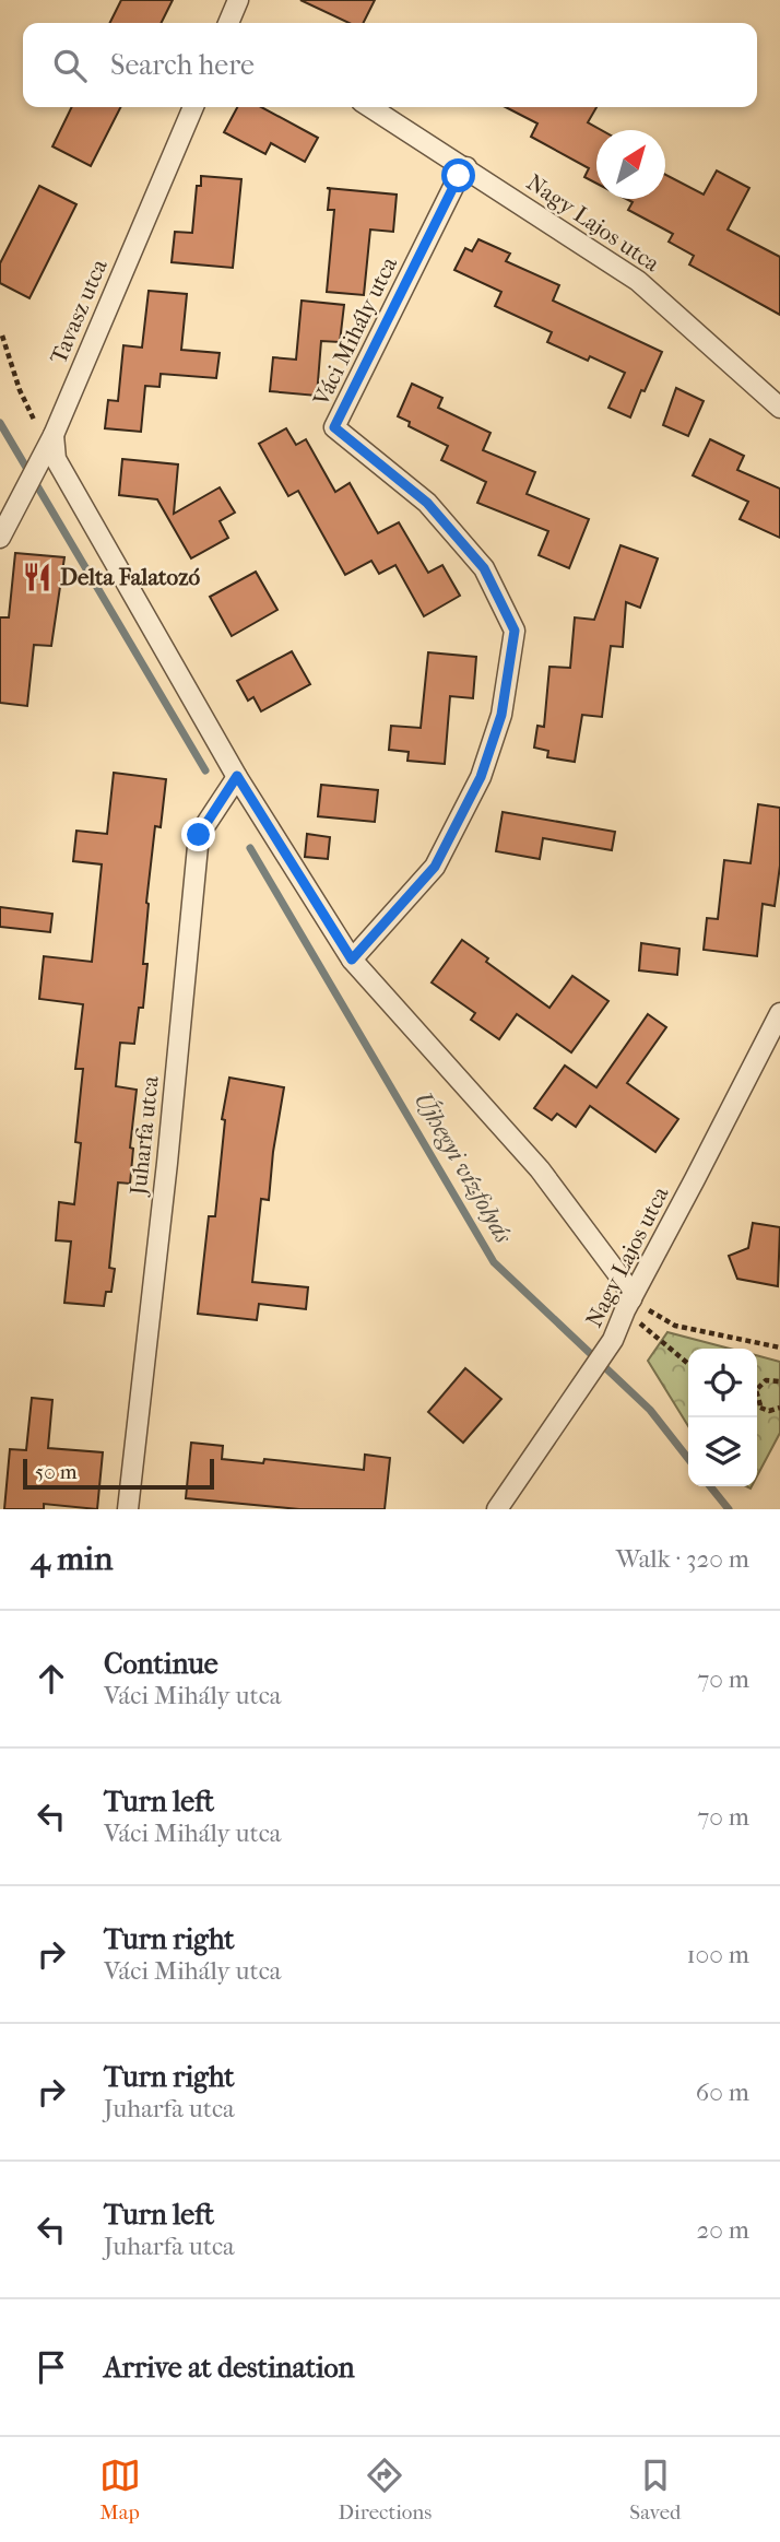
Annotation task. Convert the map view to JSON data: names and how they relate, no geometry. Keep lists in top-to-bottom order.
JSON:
{
  "streets": {
    "street": [
      "Nagy Lajos utca",
      "Tavasz utca",
      "Váci Mihály utca",
      "Juharfa utca"
    ]
  },
  "crossings": [
    ["Nagy Lajos utca", "Váci Mihály utca"]
  ],
  "water": ["Újhegyi vízfolyás"],
  "places": {
    "restaurant": ["Delta Falatozó"]
  },
  "scale_bar": "50 m",
  "north": "top right",
  "page": {
    "search": "Search here",
    "scale": "50 m",
    "heading": ["4 min", "Walk · 320 m"],
    "list": [
      ["Continue", "Váci Mihály utca", "70 m"],
      ["Turn left", "Váci Mihály utca", "70 m"],
      ["Turn right", "Váci Mihály utca", "100 m"],
      ["Turn right", "Juharfa utca", "60 m"],
      ["Turn left", "Juharfa utca", "20 m"],
      "Arrive at destination"
    ],
    "nav": ["Map", "Directions", "Saved"]
  }
}
